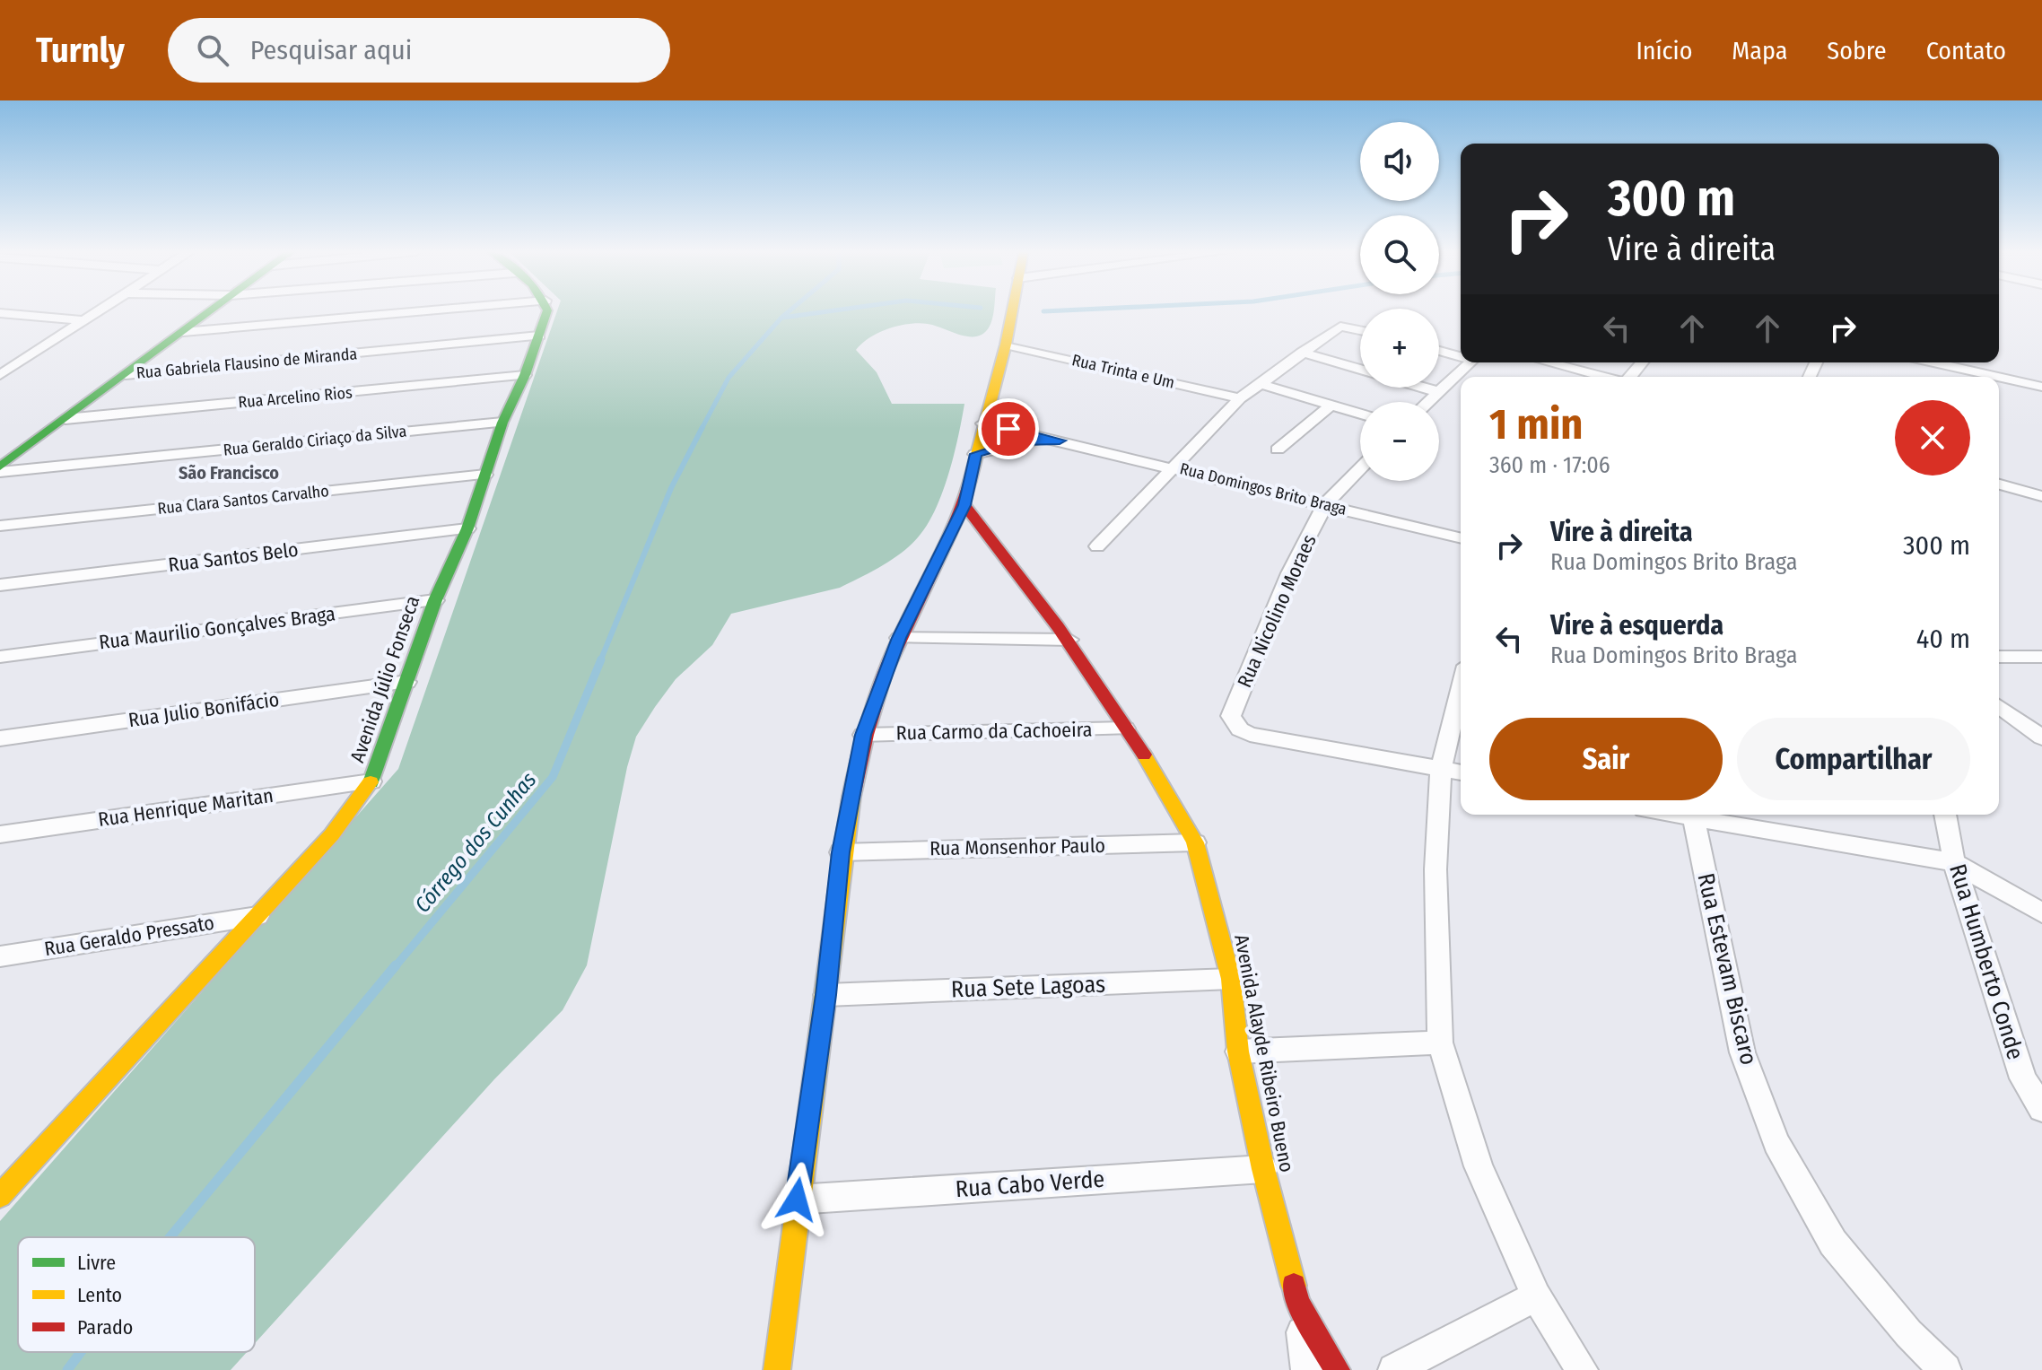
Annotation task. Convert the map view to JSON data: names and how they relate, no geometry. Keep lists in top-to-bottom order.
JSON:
{
  "streets": {
    "street": [
      "Rua Gabriela Flausino de Miranda",
      "Rua Trinta e Um",
      "Rua Arcelino Rios",
      "Rua Geraldo Ciriaço da Silva",
      "Rua Domingos Brito Braga",
      "Rua Clara Santos Carvalho",
      "Rua Santos Belo",
      "Rua Nicolino Moraes",
      "Rua Maurilio Gonçalves Braga",
      "Avenida Júlio Fonseca",
      "Rua Julio Bonifácio",
      "Rua Carmo da Cachoeira",
      "Rua Henrique Maritan",
      "Rua Monsenhor Paulo",
      "Rua Geraldo Pressato",
      "Rua Humberto Conde",
      "Rua Estevam Biscaro",
      "Rua Sete Lagoas",
      "Avenida Alayde Ribeiro Bueno",
      "Rua Cabo Verde"
    ]
  },
  "crossings": [
    ["Rua Gabriela Flausino de Miranda", "Avenida Júlio Fonseca"],
    ["Rua Arcelino Rios", "Avenida Júlio Fonseca"],
    ["Rua Geraldo Ciriaço da Silva", "Avenida Júlio Fonseca"],
    ["Rua Domingos Brito Braga", "Rua Nicolino Moraes"],
    ["Rua Clara Santos Carvalho", "Avenida Júlio Fonseca"],
    ["Rua Santos Belo", "Avenida Júlio Fonseca"],
    ["Rua Maurilio Gonçalves Braga", "Avenida Júlio Fonseca"],
    ["Avenida Júlio Fonseca", "Rua Julio Bonifácio"],
    ["Avenida Júlio Fonseca", "Rua Henrique Maritan"],
    ["Avenida Júlio Fonseca", "Rua Geraldo Pressato"],
    ["Rua Carmo da Cachoeira", "Avenida Alayde Ribeiro Bueno"],
    ["Rua Monsenhor Paulo", "Avenida Alayde Ribeiro Bueno"],
    ["Rua Sete Lagoas", "Avenida Alayde Ribeiro Bueno"],
    ["Avenida Alayde Ribeiro Bueno", "Rua Cabo Verde"]
  ],
  "districts": ["São Francisco"],
  "water": ["Córrego dos Cunhas"],
  "legend": ["Livre", "Lento", "Parado"],
  "page": {
    "header": "Turnly",
    "search": "Pesquisar aqui",
    "nav": [
      "Início",
      "Mapa",
      "Sobre",
      "Contato"
    ],
    "map_buttons": ["+", "−"],
    "turn": ["300 m", "Vire à direita"],
    "heading": ["1 min", "360 m · 17:06"],
    "list": [
      {
        "name": "Vire à direita",
        "note": "Rua Domingos Brito Braga",
        "value": "300 m"
      },
      {
        "name": "Vire à esquerda",
        "note": "Rua Domingos Brito Braga",
        "value": "40 m"
      }
    ],
    "buttons": ["Sair", "Compartilhar"]
  }
}
